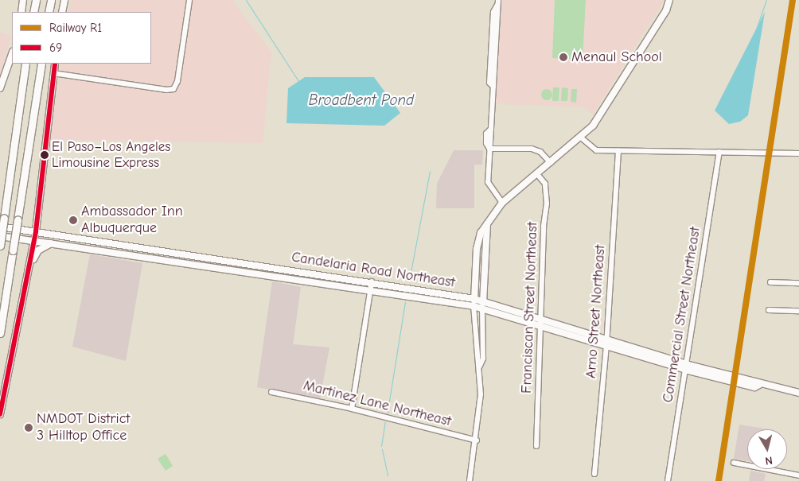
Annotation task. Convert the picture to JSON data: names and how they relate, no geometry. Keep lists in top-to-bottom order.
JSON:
{
  "streets": {
    "main road": ["Candelaria Road Northeast"],
    "street": [
      "Franciscan Street Northeast",
      "Arno Street Northeast",
      "Commercial Street Northeast",
      "Martinez Lane Northeast"
    ]
  },
  "crossings": [
    ["Candelaria Road Northeast", "Franciscan Street Northeast"],
    ["Candelaria Road Northeast", "Arno Street Northeast"],
    ["Candelaria Road Northeast", "Commercial Street Northeast"]
  ],
  "water": ["Broadbent Pond"],
  "places": [
    "Menaul School",
    "El Paso–Los Angeles Limousine Express",
    "Ambassador Inn Albuquerque",
    "NMDOT District 3 Hilltop Office"
  ],
  "lines": ["rail line R1", "transit line 69"],
  "legend": ["Railway R1", "69"],
  "north": "bottom"
}
